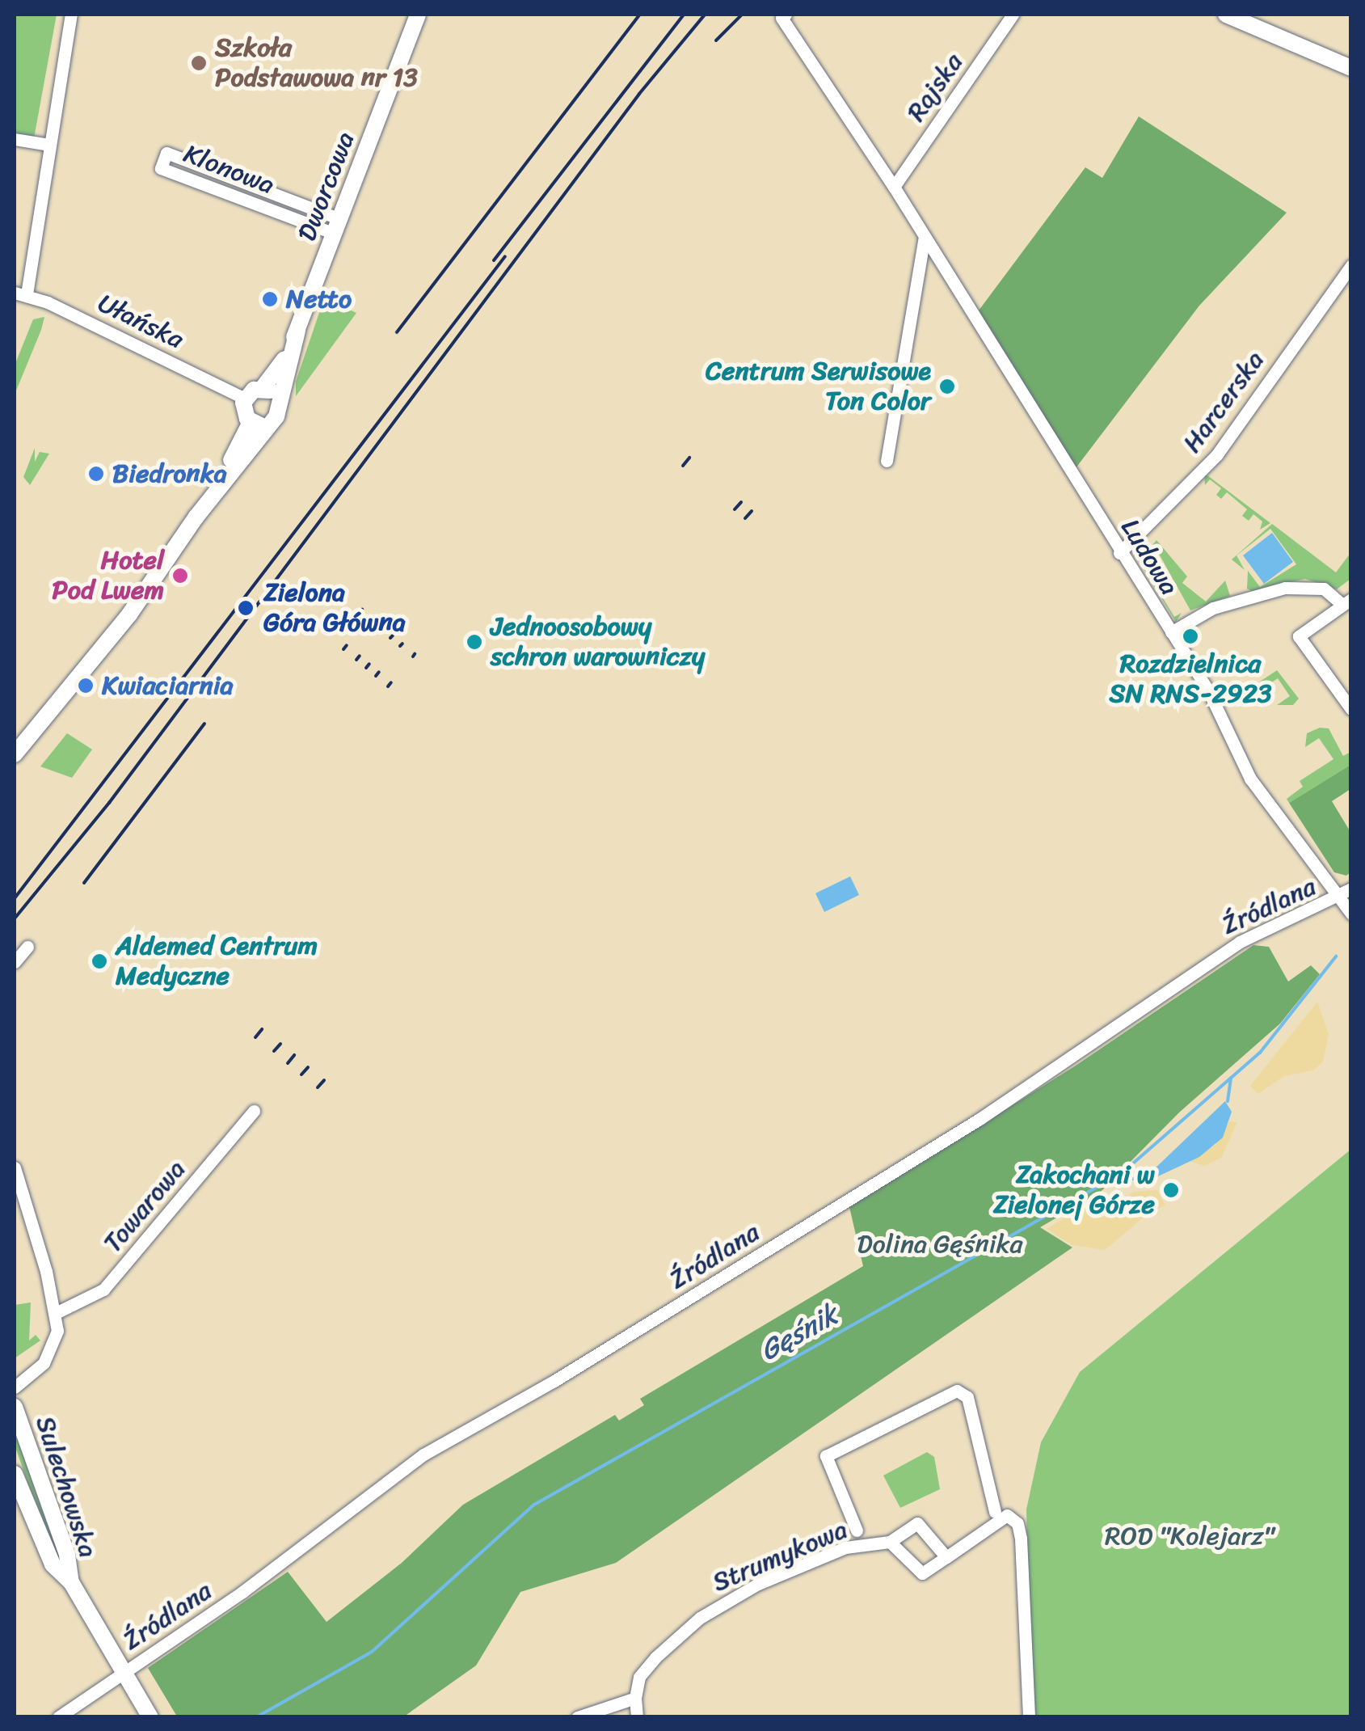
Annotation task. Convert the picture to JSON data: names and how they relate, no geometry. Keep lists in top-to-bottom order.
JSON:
{
  "streets": {
    "street": [
      "Rajska",
      "Klonowa",
      "Dworcowa",
      "Ułańska",
      "Harcerska",
      "Ludowa",
      "Źródlana",
      "Towarowa",
      "Sulechowska",
      "Strumykowa"
    ]
  },
  "crossings": [
    ["Rajska", "Ludowa"],
    ["Klonowa", "Dworcowa"],
    ["Dworcowa", "Ułańska"],
    ["Harcerska", "Ludowa"],
    ["Ludowa", "Źródlana"],
    ["Źródlana", "Sulechowska"],
    ["Towarowa", "Sulechowska"]
  ],
  "water": ["Gęśnik"],
  "parks": ["Dolina Gęśnika", "ROD \"Kolejarz\""],
  "places": [
    "Szkoła Podstawowa nr 13",
    "Netto",
    "Centrum Serwisowe Ton Color",
    "Biedronka",
    "Hotel Pod Lwem",
    "Zielona Góra Główna",
    "Rozdzielnica SN RNS-2923",
    "Jednoosobowy schron warowniczy",
    "Kwiaciarnia",
    "Aldemed Centrum Medyczne",
    "Zakochani w Zielonej Górze"
  ]
}
